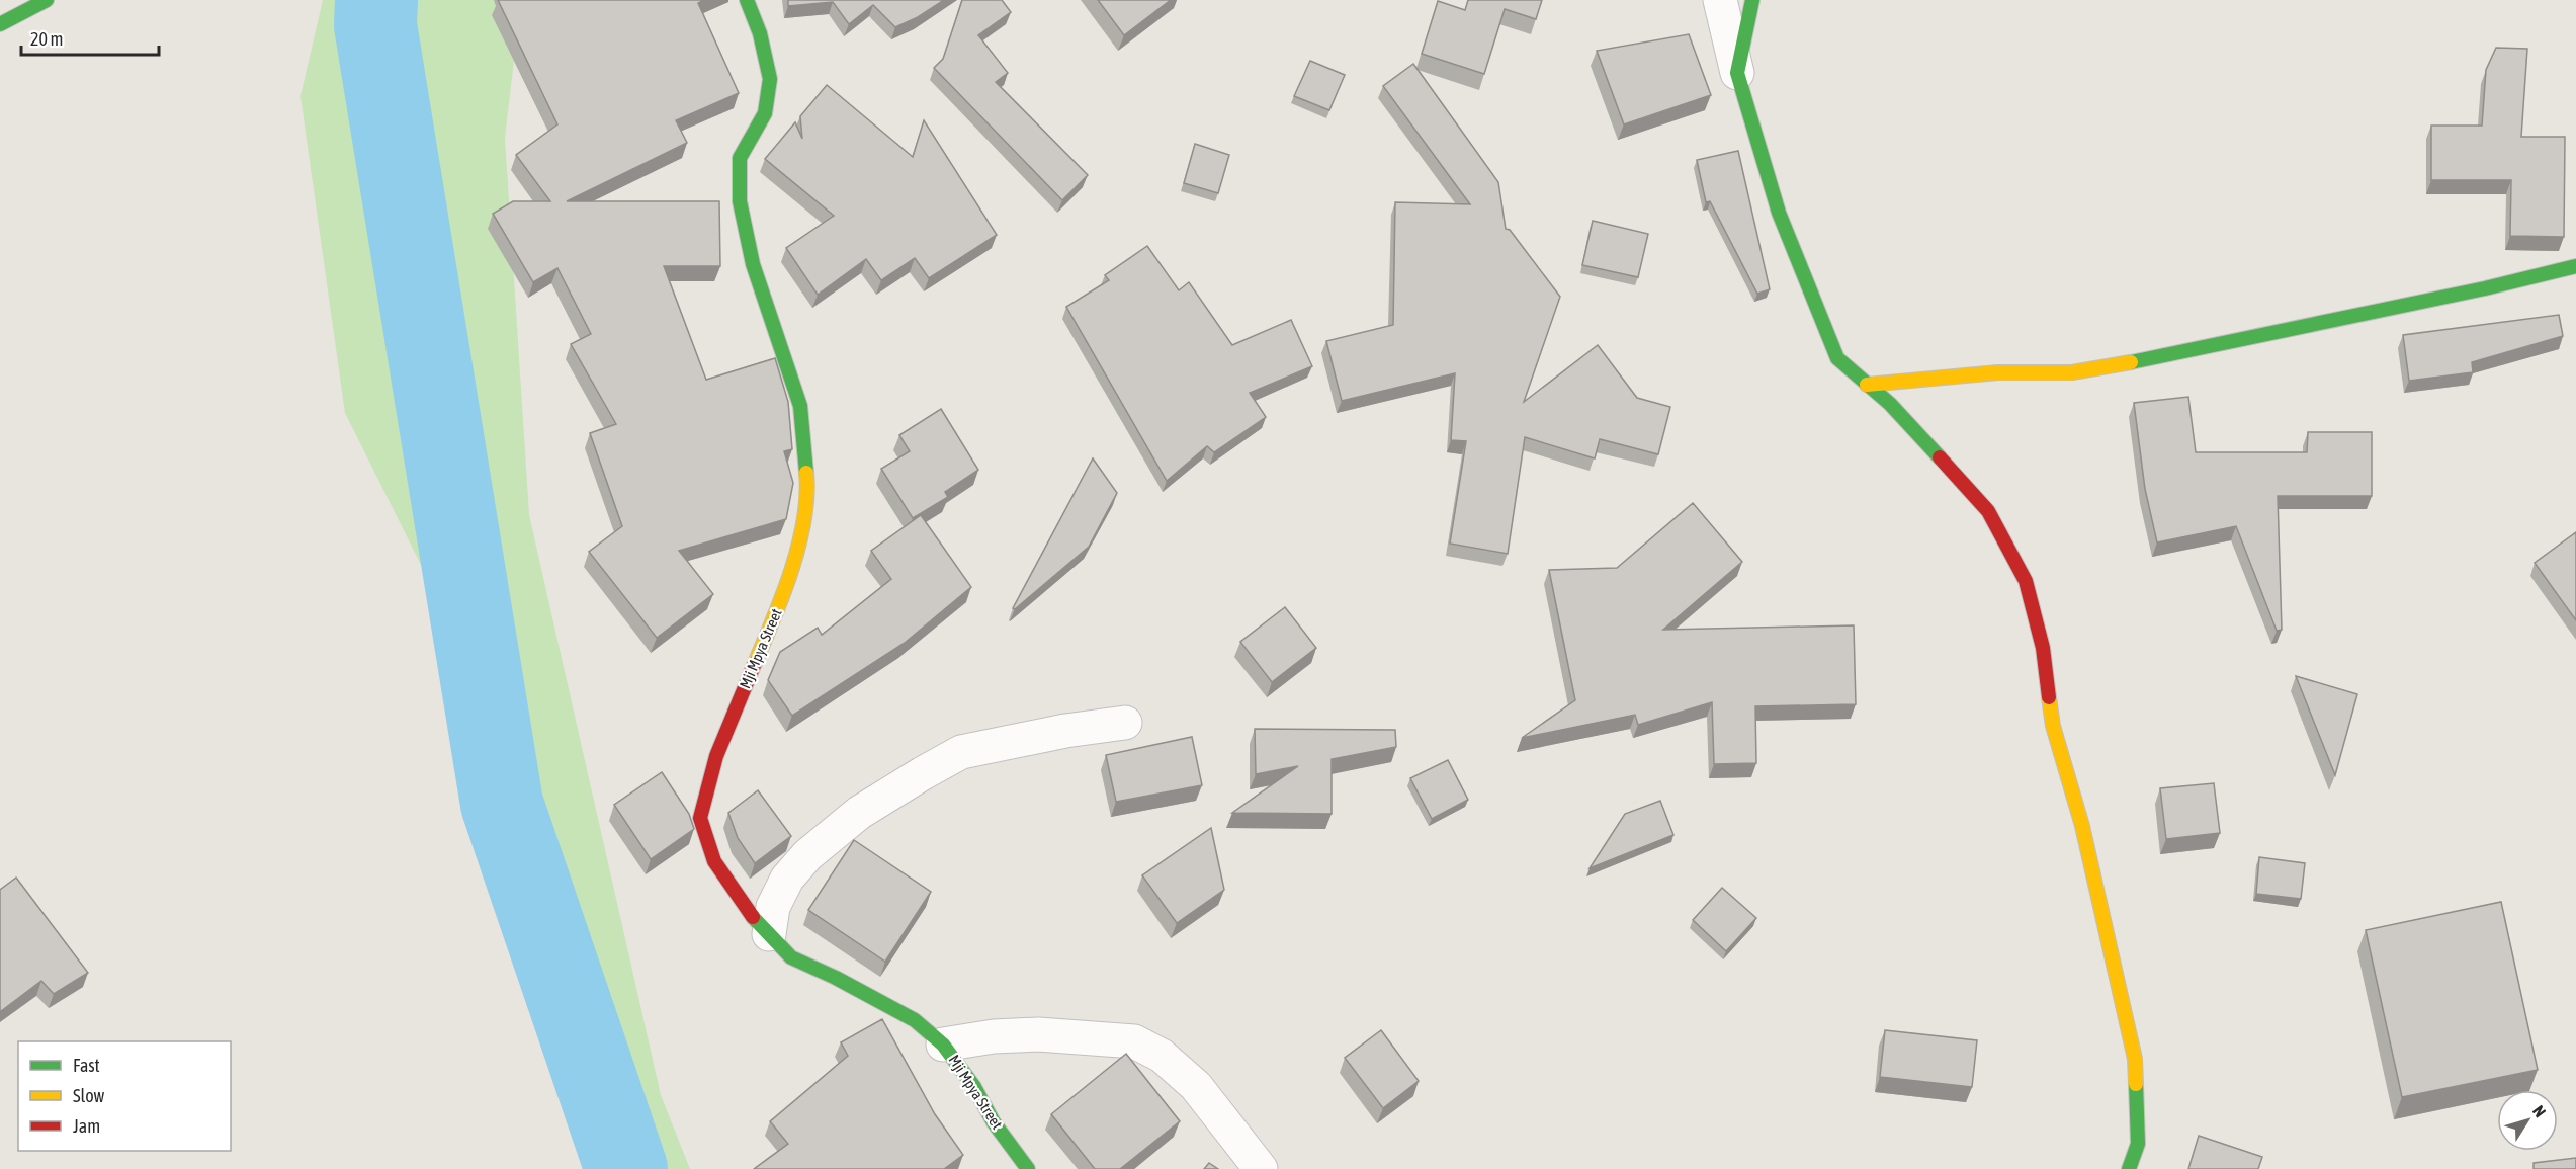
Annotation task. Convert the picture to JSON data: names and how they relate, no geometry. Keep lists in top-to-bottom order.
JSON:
{
  "streets": {
    "street": ["Mji Mpya Street"]
  },
  "legend": ["Fast", "Slow", "Jam"],
  "scale_bar": "20 m",
  "north": "top right"
}
